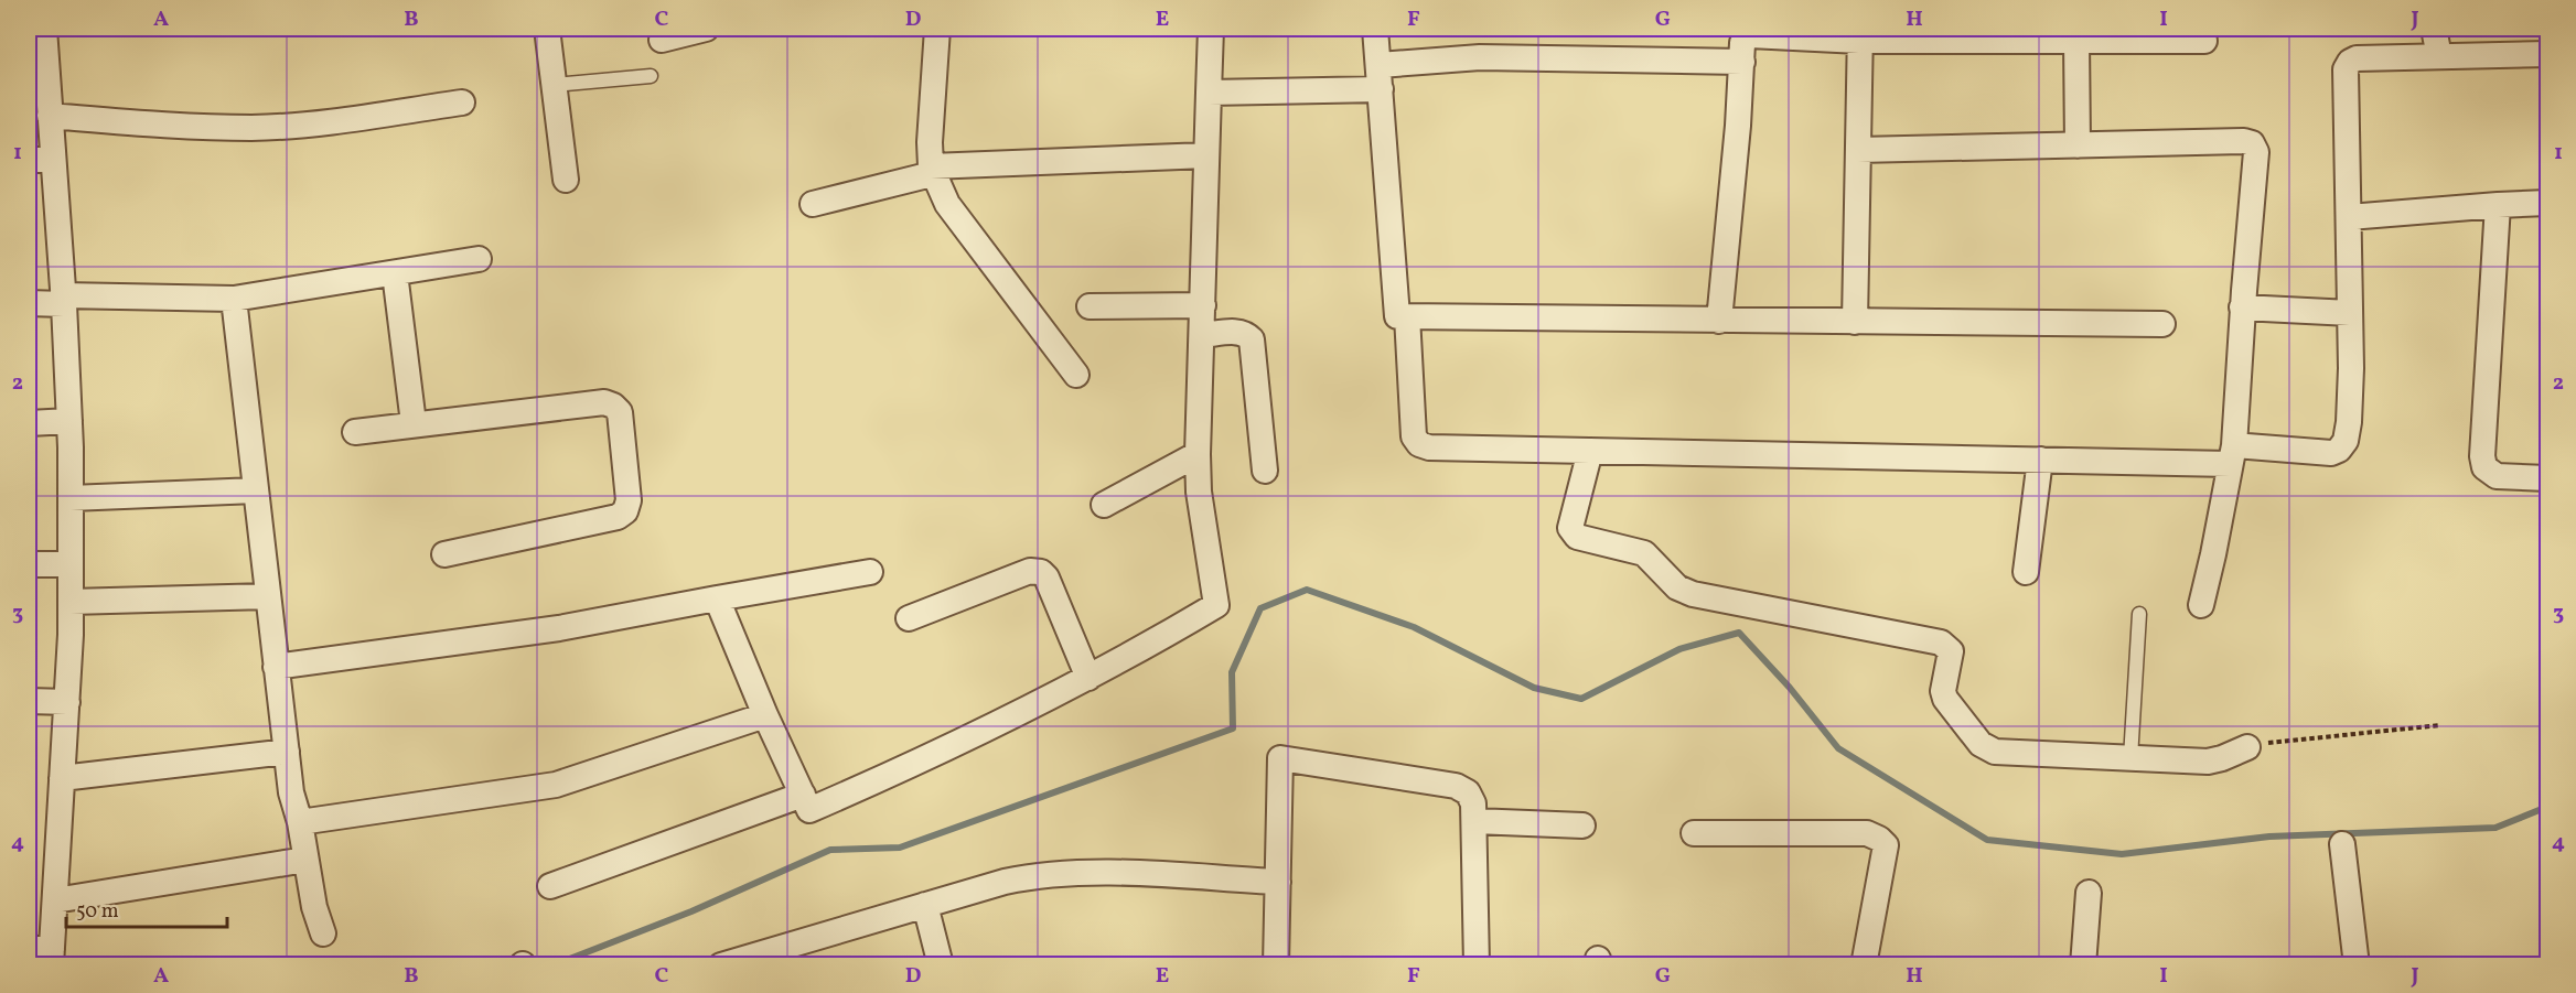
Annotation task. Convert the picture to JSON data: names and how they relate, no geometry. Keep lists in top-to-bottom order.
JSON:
{
  "scale_bar": "50 m",
  "grid": {
    "columns": [
      "A",
      "B",
      "C",
      "D",
      "E",
      "F",
      "G",
      "H",
      "I",
      "J"
    ],
    "rows": [
      "1",
      "2",
      "3",
      "4"
    ]
  }
}
